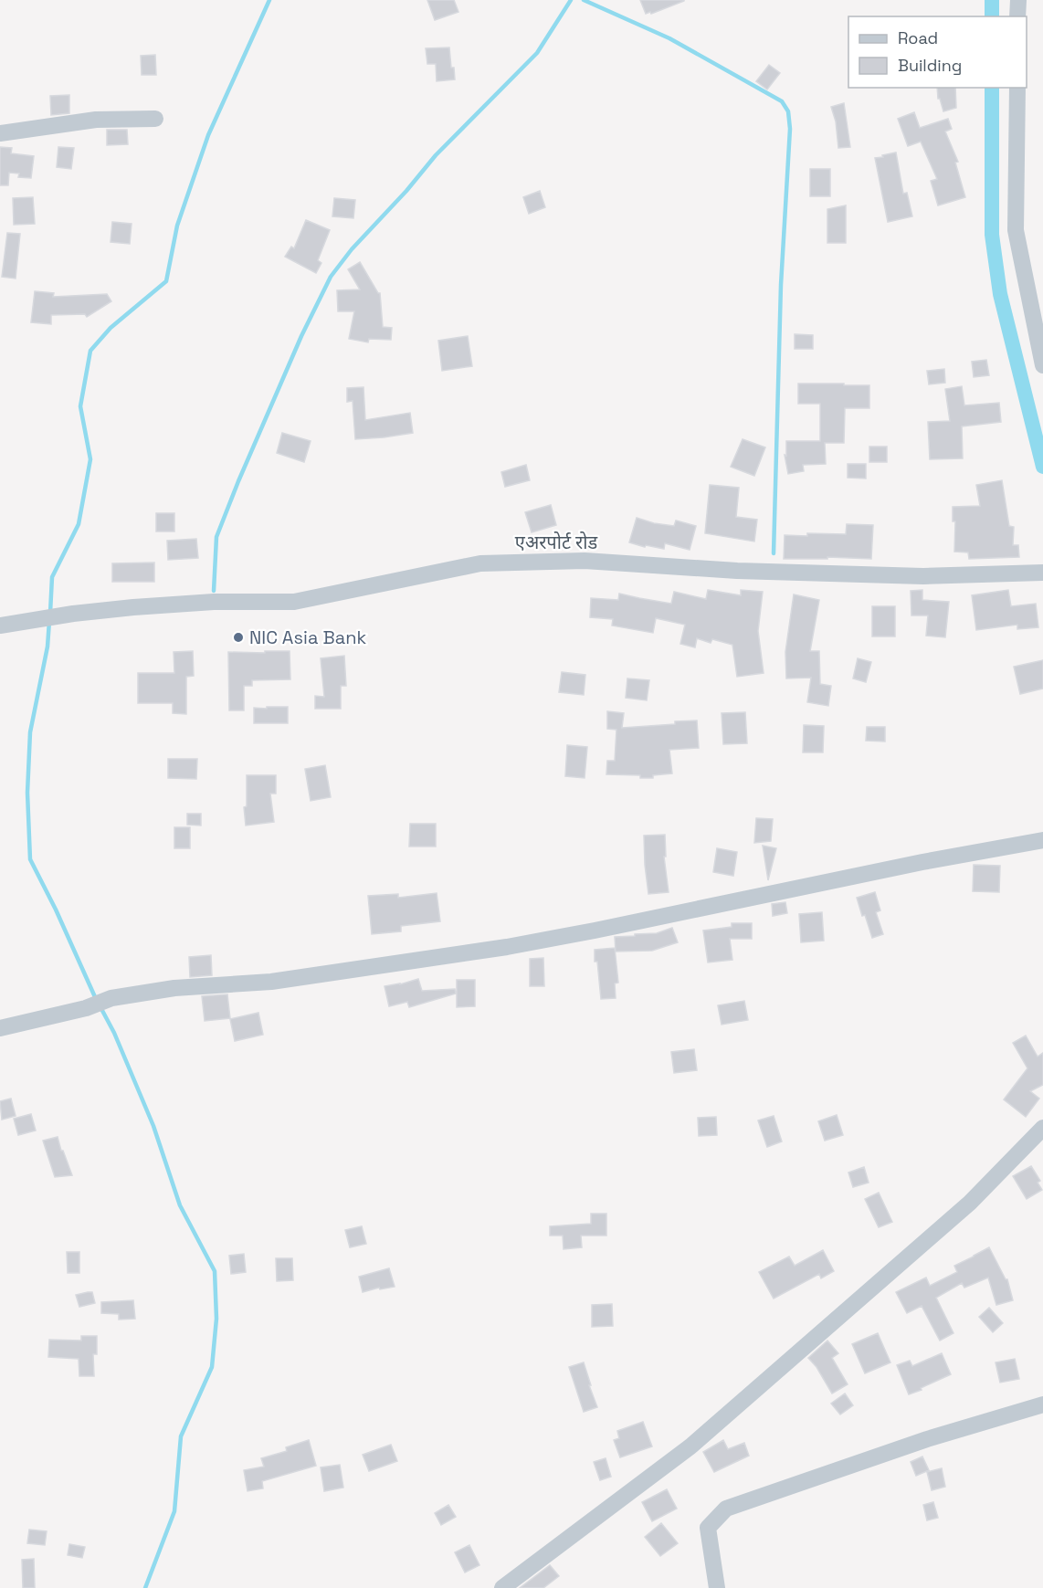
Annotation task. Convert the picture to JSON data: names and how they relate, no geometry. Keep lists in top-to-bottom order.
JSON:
{
  "streets": {
    "street": ["एअरपोर्ट रोड"]
  },
  "places": ["NIC Asia Bank"],
  "legend": ["Road", "Building"]
}
